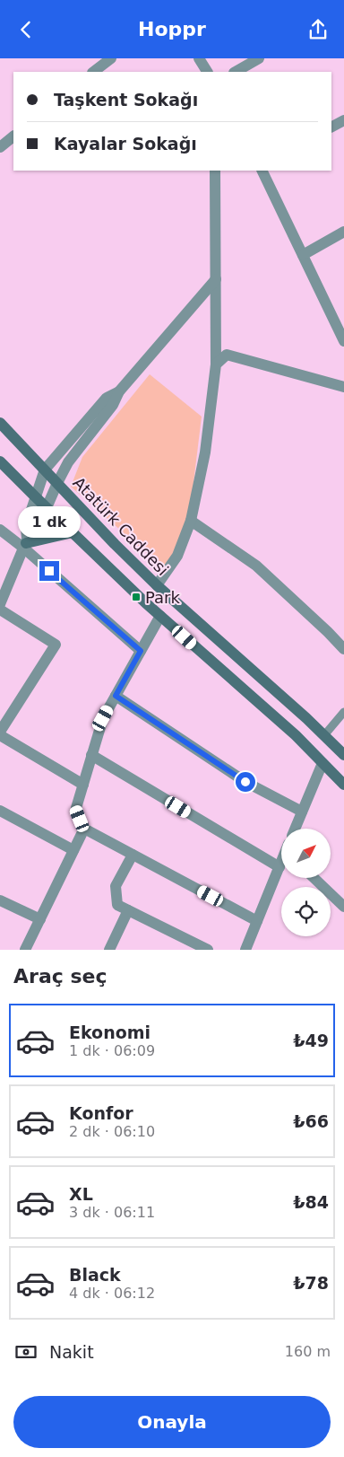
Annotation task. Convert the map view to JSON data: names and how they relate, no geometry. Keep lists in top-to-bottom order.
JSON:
{
  "streets": {
    "main road": ["Atatürk Caddesi"]
  },
  "places": {
    "transit": ["Park"]
  },
  "north": "top right",
  "page": {
    "header": "Hoppr",
    "banner": ["Taşkent Sokağı", "Kayalar Sokağı"],
    "bubble": "1 dk",
    "heading": "Araç seç",
    "list": [
      {
        "name": "Ekonomi",
        "note": "1 dk · 06:09",
        "value": "₺49"
      },
      {
        "name": "Konfor",
        "note": "2 dk · 06:10",
        "value": "₺66"
      },
      {
        "name": "XL",
        "note": "3 dk · 06:11",
        "value": "₺84"
      },
      {
        "name": "Black",
        "note": "4 dk · 06:12",
        "value": "₺78"
      }
    ],
    "pay": ["Nakit", "160 m"],
    "buttons": "Onayla"
  }
}
